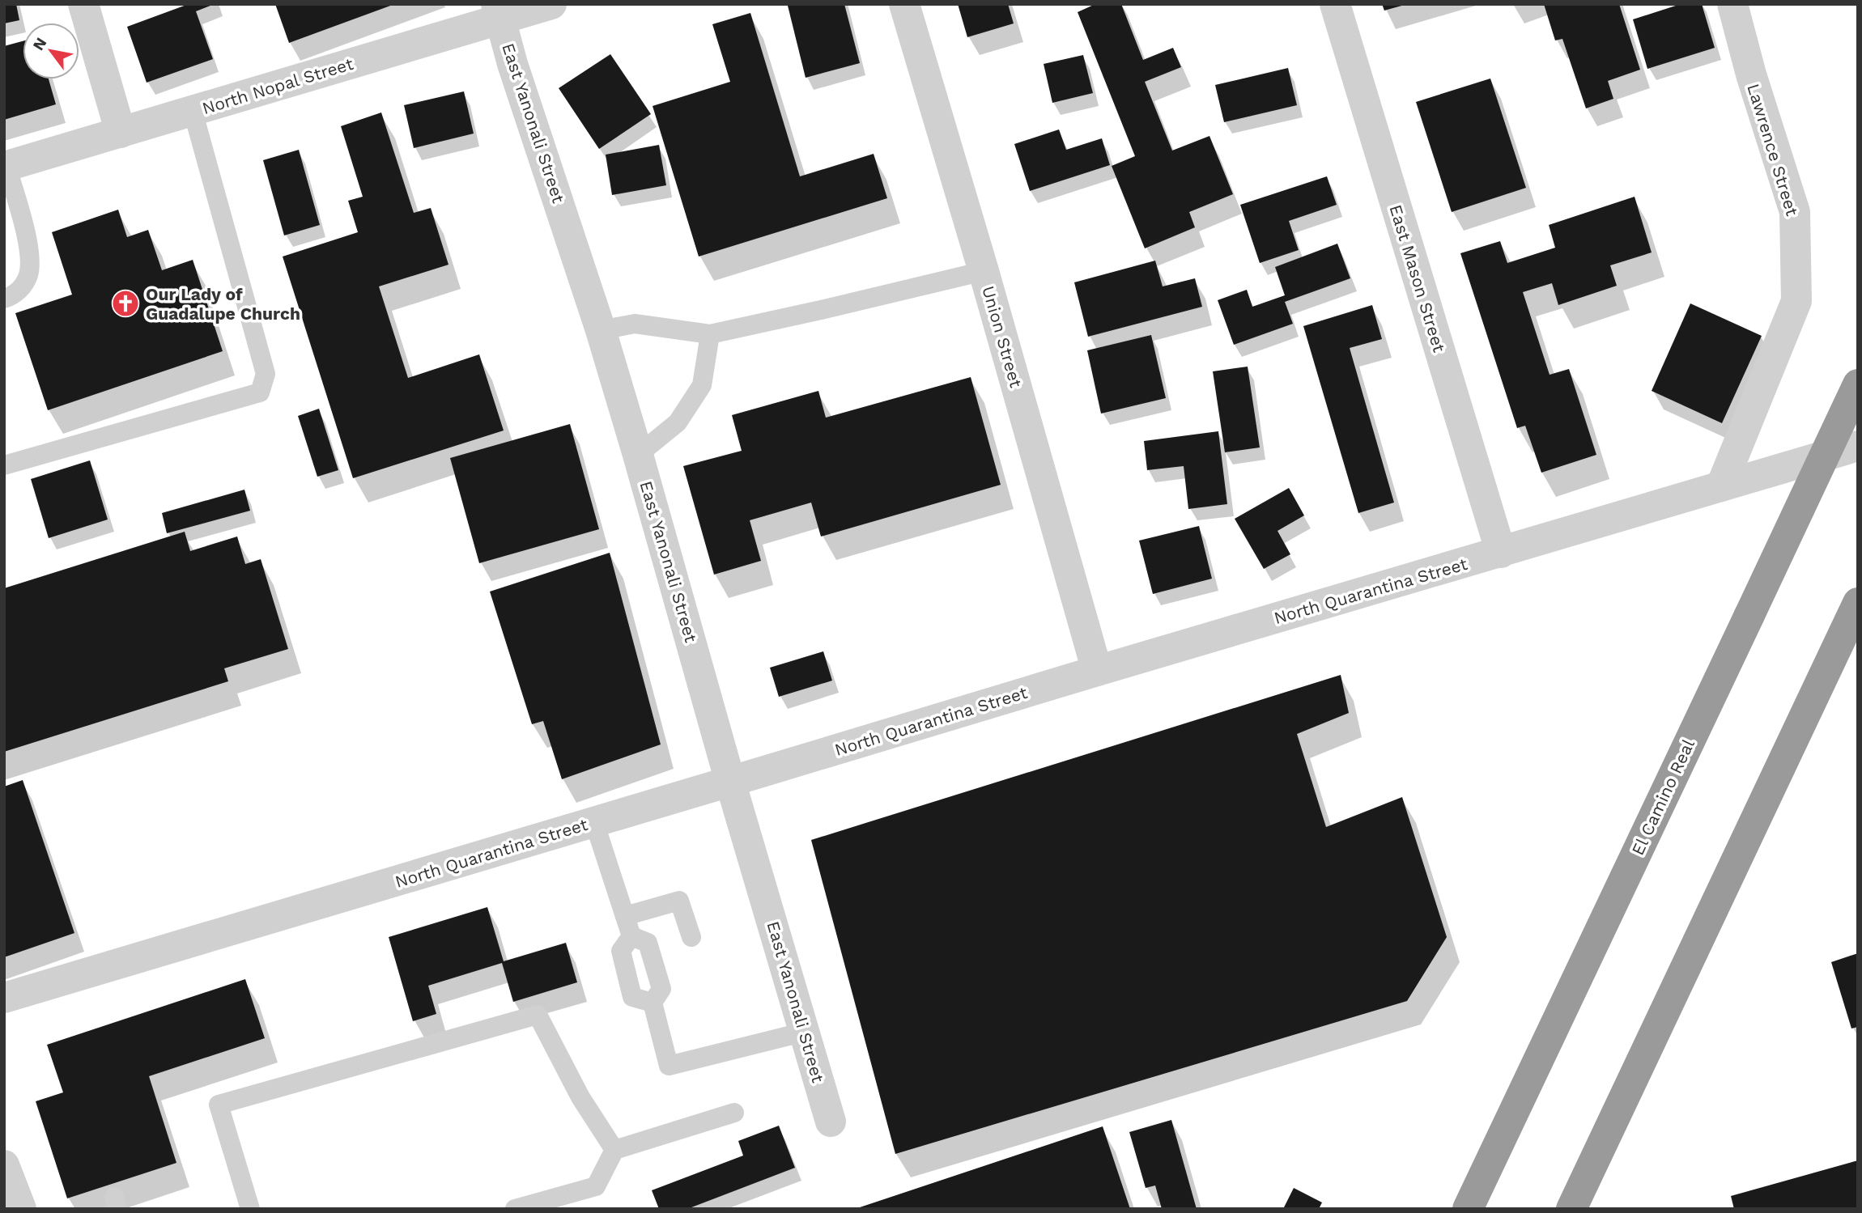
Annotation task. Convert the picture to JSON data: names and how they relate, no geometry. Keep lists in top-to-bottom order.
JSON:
{
  "streets": {
    "highway": ["El Camino Real"],
    "street": [
      "North Nopal Street",
      "East Yanonali Street",
      "Lawrence Street",
      "East Mason Street",
      "Union Street",
      "North Quarantina Street"
    ]
  },
  "crossings": [
    ["North Nopal Street", "East Yanonali Street"],
    ["East Yanonali Street", "North Quarantina Street"],
    ["Lawrence Street", "North Quarantina Street"],
    ["East Mason Street", "North Quarantina Street"],
    ["Union Street", "North Quarantina Street"]
  ],
  "places": {
    "church": ["Our Lady of Guadalupe Church"]
  },
  "north": "top left"
}
